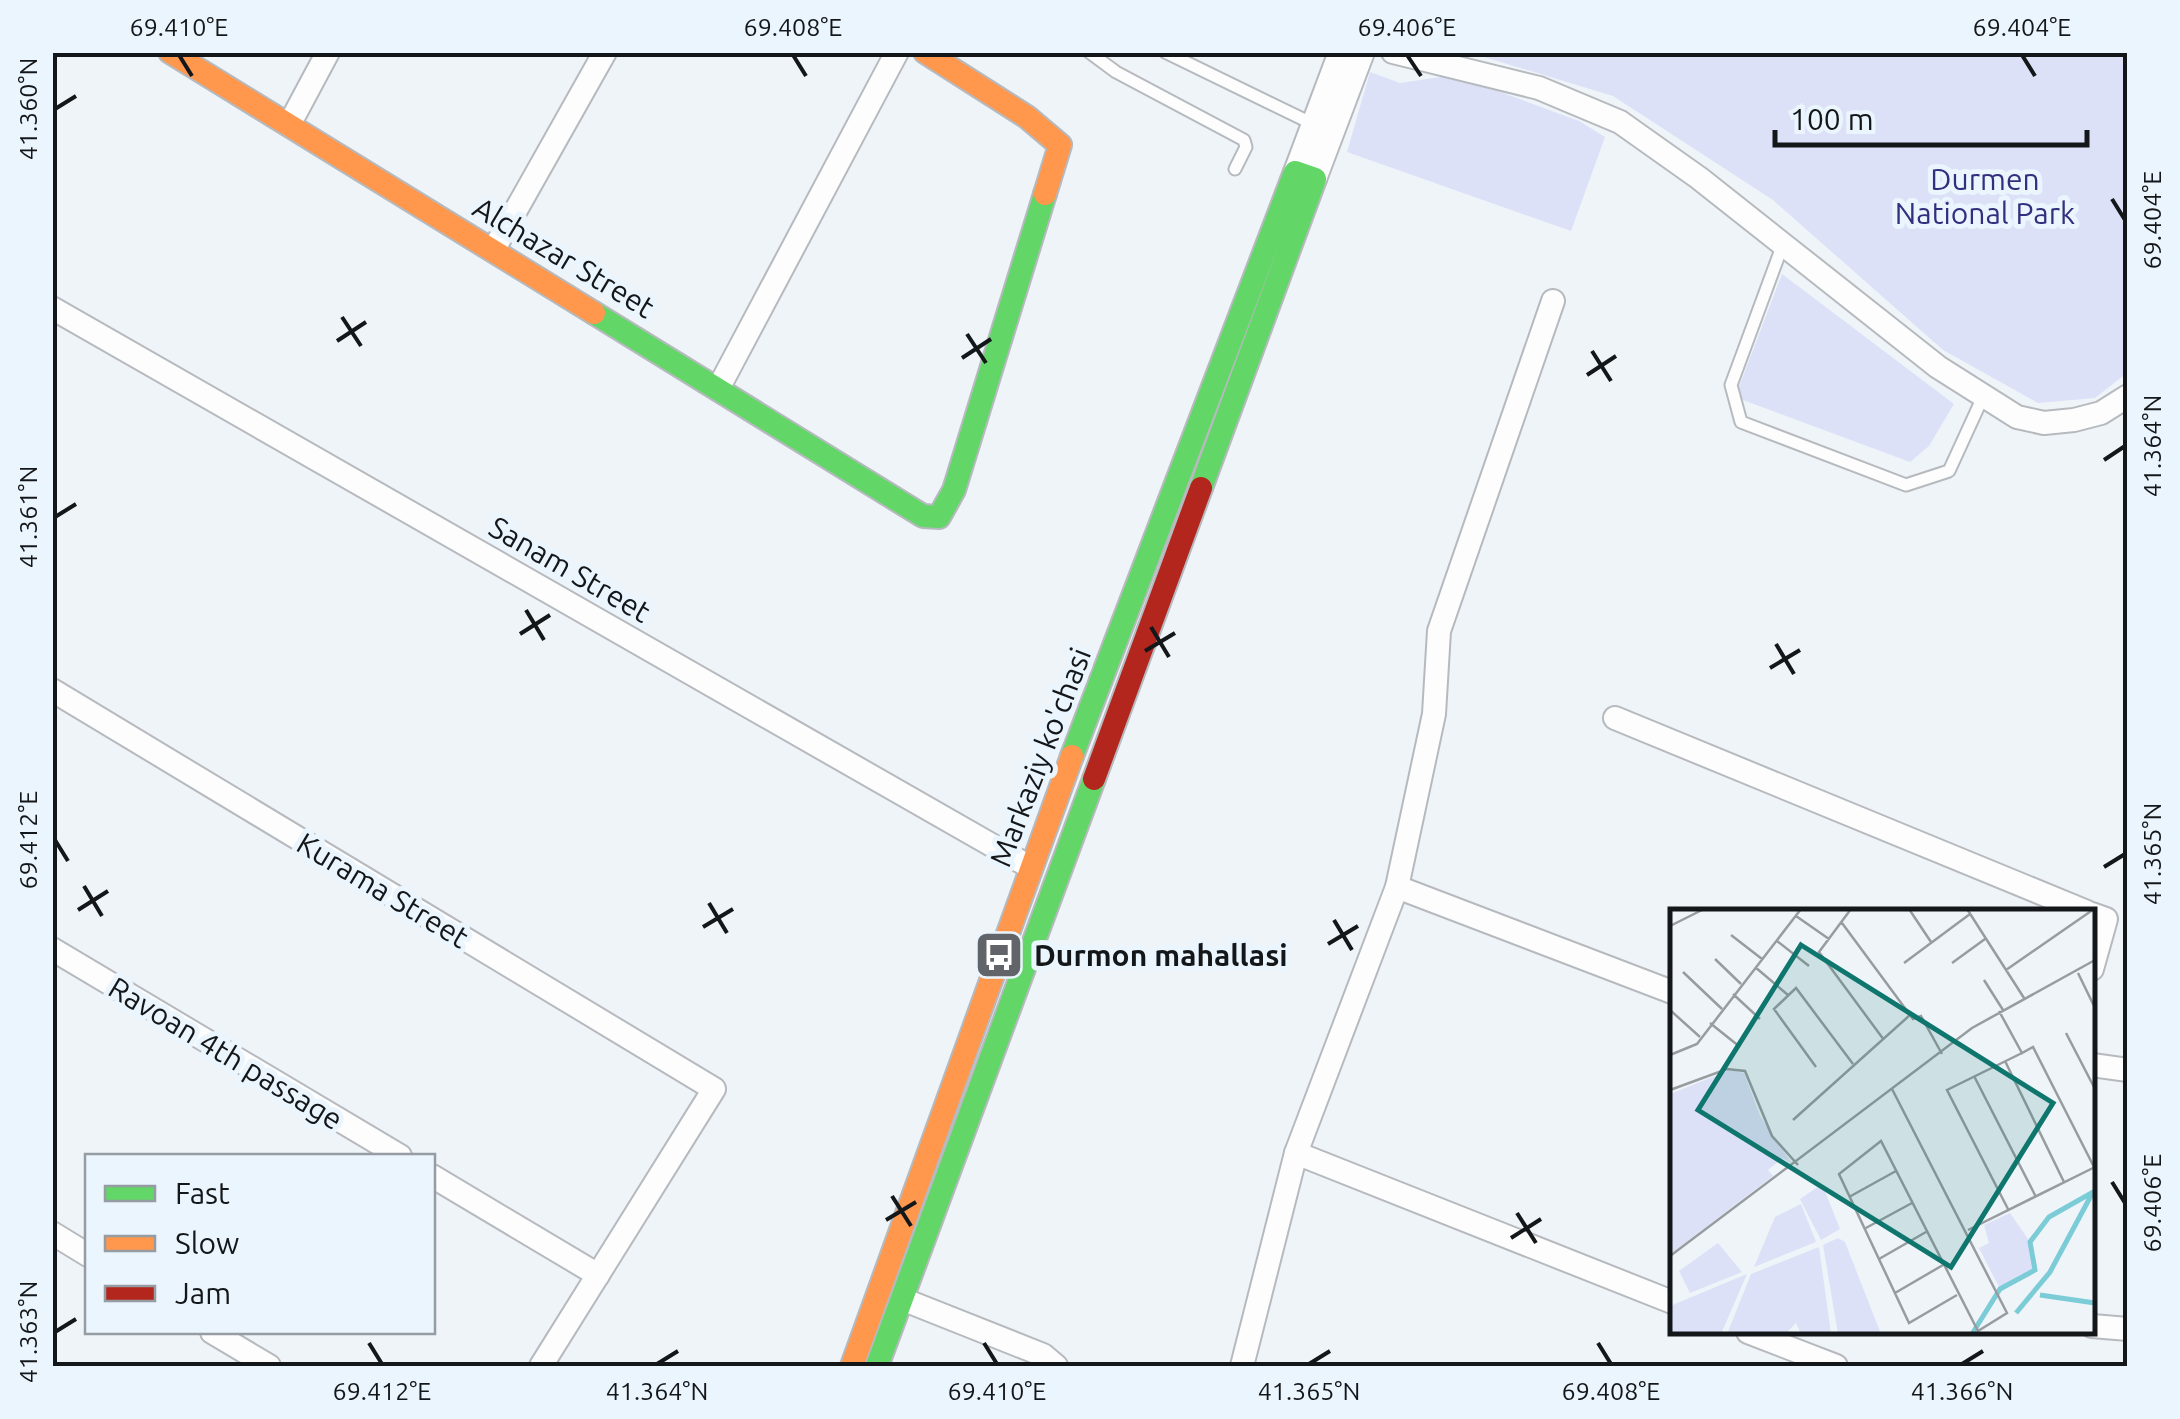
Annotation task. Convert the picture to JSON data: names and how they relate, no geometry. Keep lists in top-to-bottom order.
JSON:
{
  "streets": {
    "street": [
      "Alchazar Street",
      "Sanam Street",
      "Markaziy ko'chasi",
      "Kurama Street",
      "Ravoan 4th passage"
    ]
  },
  "crossings": [
    ["Sanam Street", "Markaziy ko'chasi"]
  ],
  "parks": ["Durmen National Park"],
  "places": {
    "bus stop": ["Durmon mahallasi"]
  },
  "legend": ["Fast", "Slow", "Jam"],
  "scale_bar": "100 m",
  "coordinates": [
    "69.410°E",
    "69.408°E",
    "69.406°E",
    "69.404°E",
    "41.360°N",
    "41.364°N",
    "41.361°N",
    "69.412°E",
    "41.365°N",
    "41.363°N",
    "41.366°N"
  ]
}
